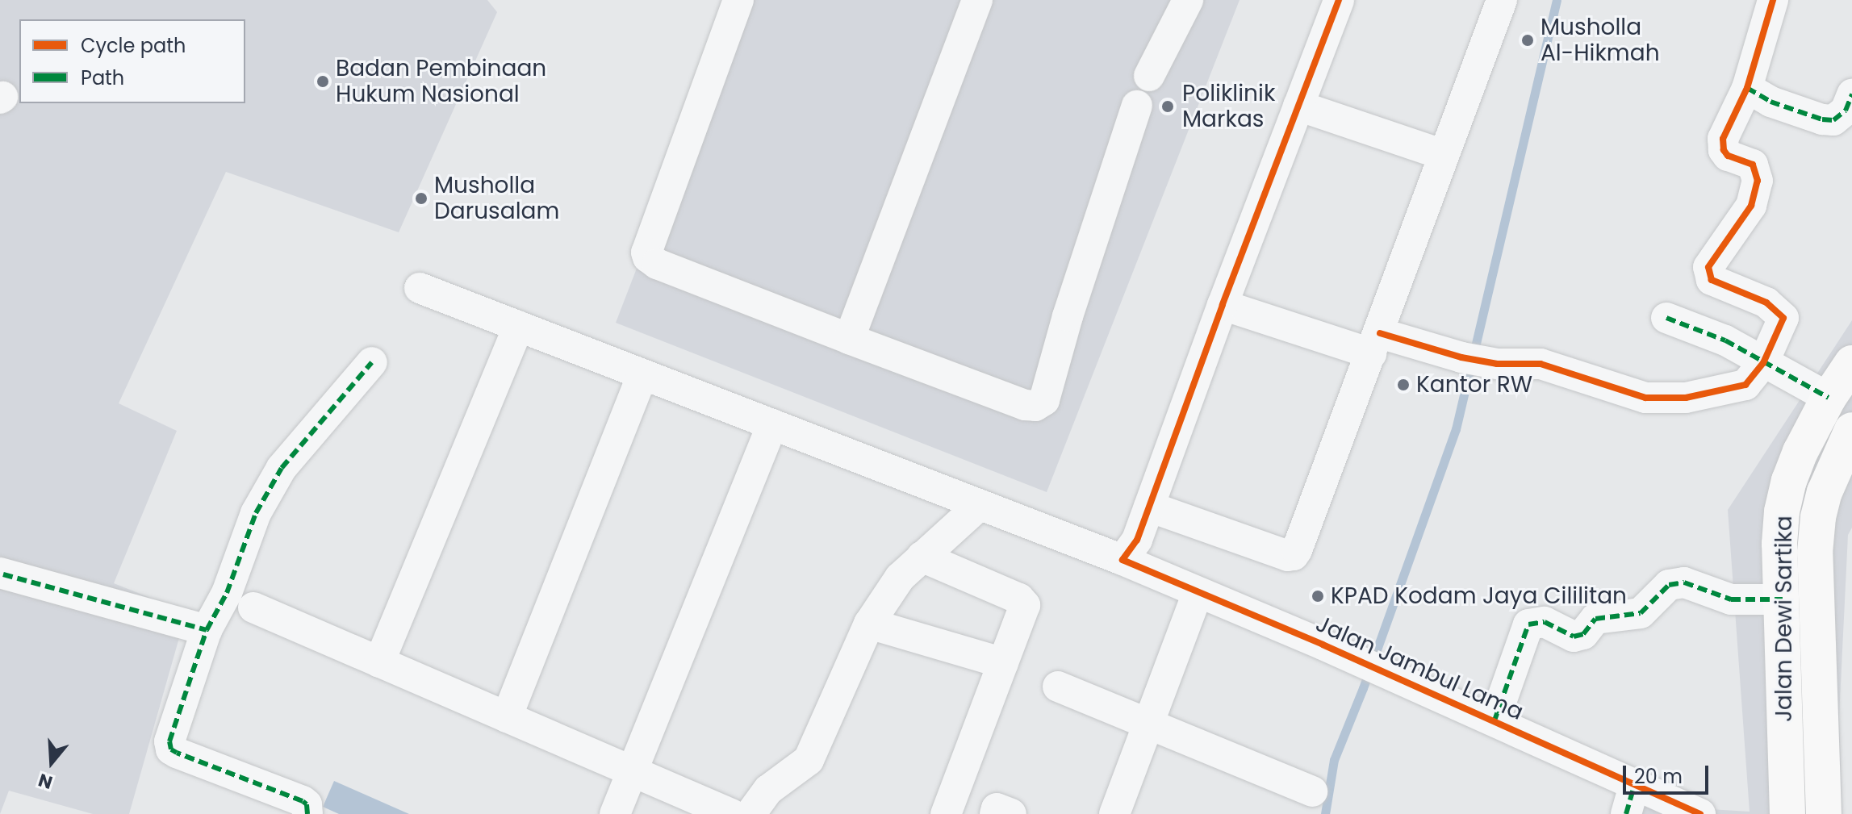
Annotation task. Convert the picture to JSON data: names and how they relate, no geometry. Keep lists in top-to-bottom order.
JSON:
{
  "streets": {
    "main road": ["Jalan Dewi Sartika"],
    "street": ["Jalan Jambul Lama"]
  },
  "places": [
    "Musholla Al-Hikmah",
    "Badan Pembinaan Hukum Nasional",
    "Poliklinik Markas",
    "Musholla Darusalam",
    "Kantor RW",
    "KPAD Kodam Jaya Cililitan"
  ],
  "legend": ["Cycle path", "Path"],
  "scale_bar": "20 m",
  "north": "bottom"
}
